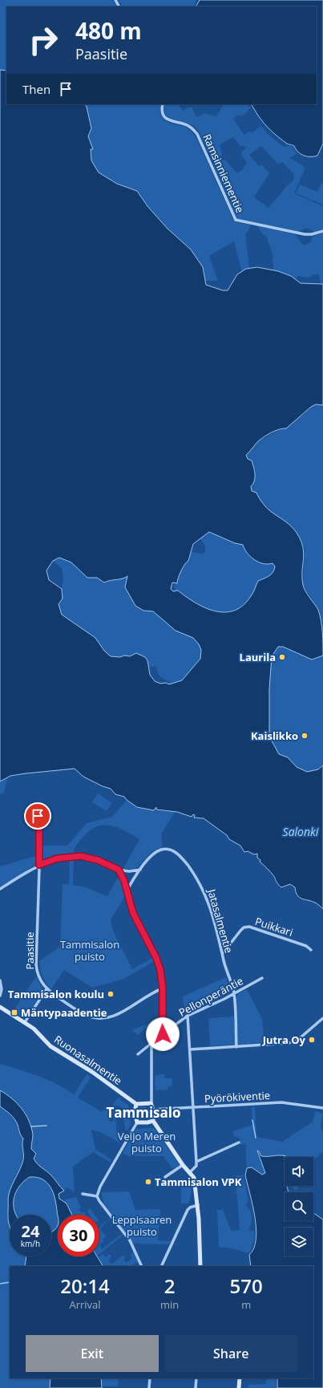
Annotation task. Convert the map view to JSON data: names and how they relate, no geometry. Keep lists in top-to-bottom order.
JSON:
{
  "streets": {
    "street": [
      "Ramsinniementie",
      "Jatasalmentie",
      "Puikkari",
      "Paasitie",
      "Pellonperäntie",
      "Ruonasalmentie",
      "Pyörökiventie"
    ]
  },
  "crossings": [
    ["Jatasalmentie", "Puikkari"],
    ["Jatasalmentie", "Pellonperäntie"],
    ["Ruonasalmentie", "Pyörökiventie"]
  ],
  "districts": ["Tammisalo"],
  "water": ["Salonki"],
  "parks": ["Tammisalon puisto", "Veijo Meren puisto", "Leppisaaren puisto"],
  "places": {
    "other": [
      "Laurila",
      "Kaislikko",
      "Tammisalon koulu",
      "Jutra Oy",
      "Tammisalon VPK"
    ],
    "transit": ["Mäntypaadentie"]
  },
  "page": {
    "turn": ["480 m", "Paasitie"],
    "then": "Then",
    "speed": "24 km/h",
    "limit": "30",
    "eta": [
      "20:14",
      "Arrival",
      "2",
      "min",
      "570",
      "m"
    ],
    "buttons": ["Exit", "Share"]
  }
}
